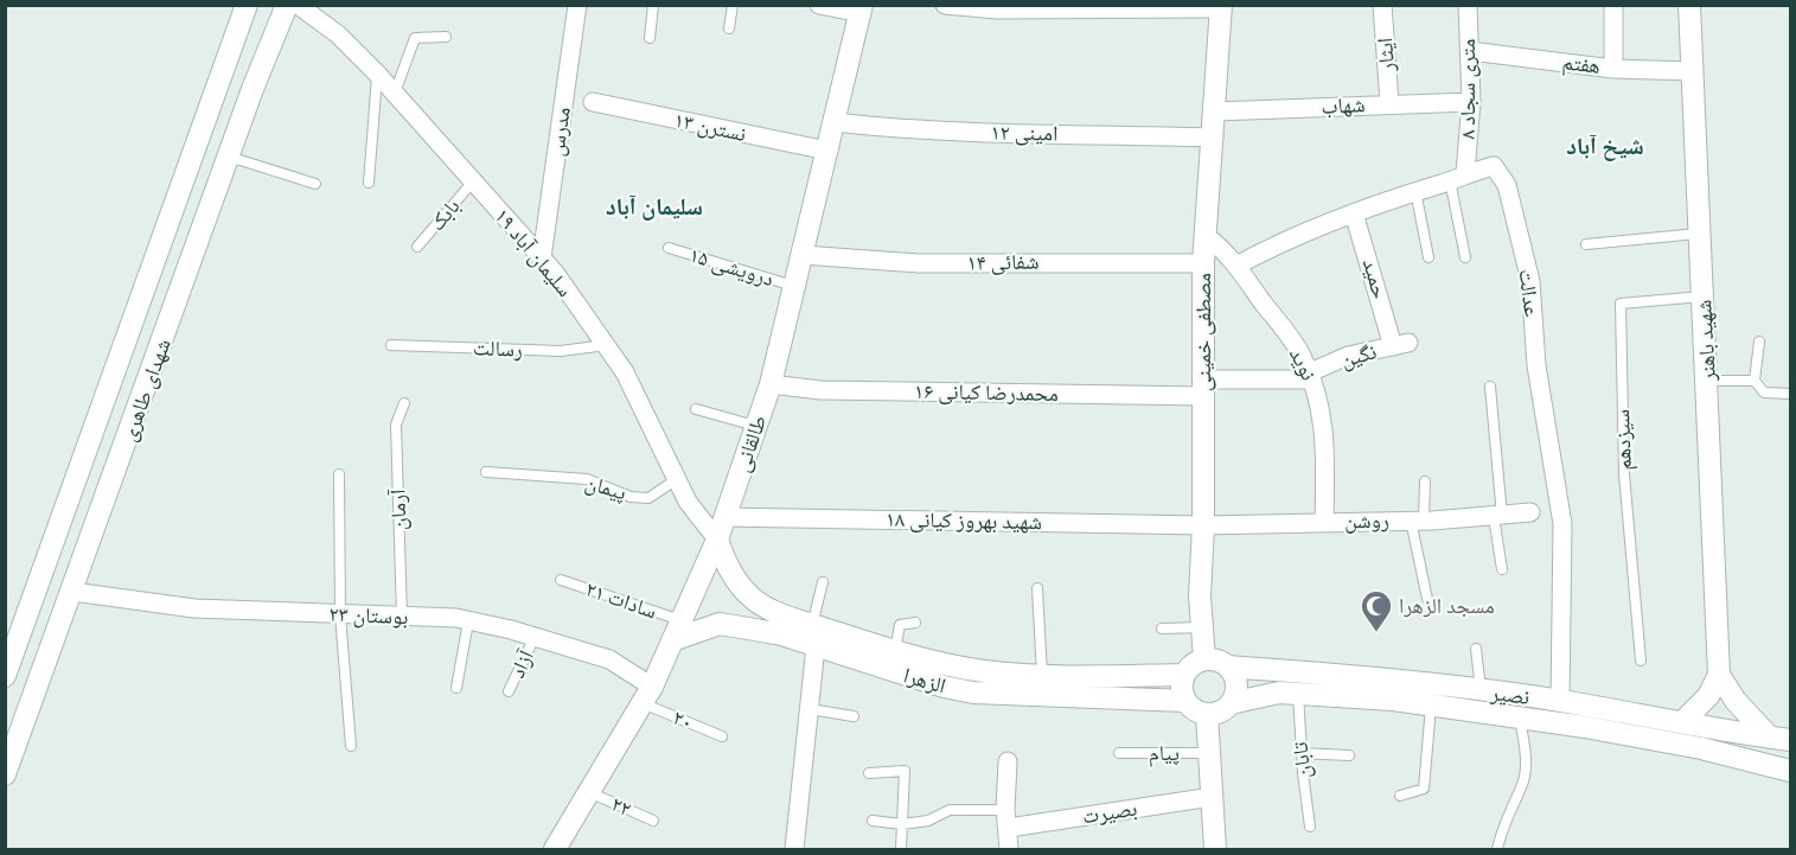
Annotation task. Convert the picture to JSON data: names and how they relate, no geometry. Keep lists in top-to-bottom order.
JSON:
{
  "streets": {
    "street": [
      "ایثار",
      "هفتم",
      "۸ متری سجاد",
      "شهاب",
      "نسترن ۱۳",
      "مدرس",
      "امینی ۱۲",
      "سلیمان آباد ۱۹",
      "شفائی ۱۴",
      "حمید",
      "عدالت",
      "مصطفی خمینی",
      "شهید باهنر",
      "نگین",
      "نوید",
      "شهدای طاهری",
      "محمدرضا کیانی ۱۶",
      "طالقانی",
      "شهید بهروز کیانی ۱۸",
      "روشن",
      "بوستان ۲۳",
      "الزهرا",
      "نصیر",
      "بصیرت"
    ],
    "lane": [
      "بابک",
      "درویشی ۱۵",
      "رسالت",
      "سیزدهم",
      "پیمان",
      "آرمان",
      "سادات ۲۱",
      "آزاد",
      "۲۰",
      "پیام",
      "تابان",
      "۲۲"
    ]
  },
  "crossings": [
    ["ایثار", "شهاب"],
    ["هفتم", "۸ متری سجاد"],
    ["هفتم", "شهید باهنر"],
    ["۸ متری سجاد", "شهاب"],
    ["۸ متری سجاد", "عدالت"],
    ["شهاب", "مصطفی خمینی"],
    ["نسترن ۱۳", "طالقانی"],
    ["مدرس", "سلیمان آباد ۱۹"],
    ["امینی ۱۲", "مصطفی خمینی"],
    ["امینی ۱۲", "طالقانی"],
    ["بابک", "سلیمان آباد ۱۹"],
    ["سلیمان آباد ۱۹", "رسالت"],
    ["سلیمان آباد ۱۹", "طالقانی"],
    ["سلیمان آباد ۱۹", "پیمان"],
    ["سلیمان آباد ۱۹", "الزهرا"],
    ["شفائی ۱۴", "مصطفی خمینی"],
    ["شفائی ۱۴", "طالقانی"],
    ["درویشی ۱۵", "طالقانی"],
    ["حمید", "عدالت"],
    ["حمید", "نگین"],
    ["عدالت", "نوید"],
    ["عدالت", "نصیر"],
    ["مصطفی خمینی", "نوید"],
    ["مصطفی خمینی", "محمدرضا کیانی ۱۶"],
    ["مصطفی خمینی", "شهید بهروز کیانی ۱۸"],
    ["مصطفی خمینی", "روشن"],
    ["مصطفی خمینی", "الزهرا"],
    ["مصطفی خمینی", "نصیر"],
    ["شهید باهنر", "سیزدهم"],
    ["نگین", "نوید"],
    ["نگین", "محمدرضا کیانی ۱۶"],
    ["نوید", "محمدرضا کیانی ۱۶"],
    ["نوید", "روشن"],
    ["شهدای طاهری", "بوستان ۲۳"],
    ["محمدرضا کیانی ۱۶", "طالقانی"],
    ["طالقانی", "شهید بهروز کیانی ۱۸"],
    ["طالقانی", "سادات ۲۱"],
    ["طالقانی", "بوستان ۲۳"],
    ["طالقانی", "الزهرا"],
    ["طالقانی", "۲۰"],
    ["طالقانی", "۲۲"],
    ["آرمان", "بوستان ۲۳"],
    ["شهید بهروز کیانی ۱۸", "روشن"],
    ["سادات ۲۱", "الزهرا"],
    ["بوستان ۲۳", "آزاد"],
    ["بوستان ۲۳", "۲۰"],
    ["الزهرا", "نصیر"],
    ["نصیر", "تابان"]
  ],
  "districts": ["شیخ آباد", "سلیمان آباد"],
  "places": {
    "mosque": ["مسجد الزهرا"]
  }
}
